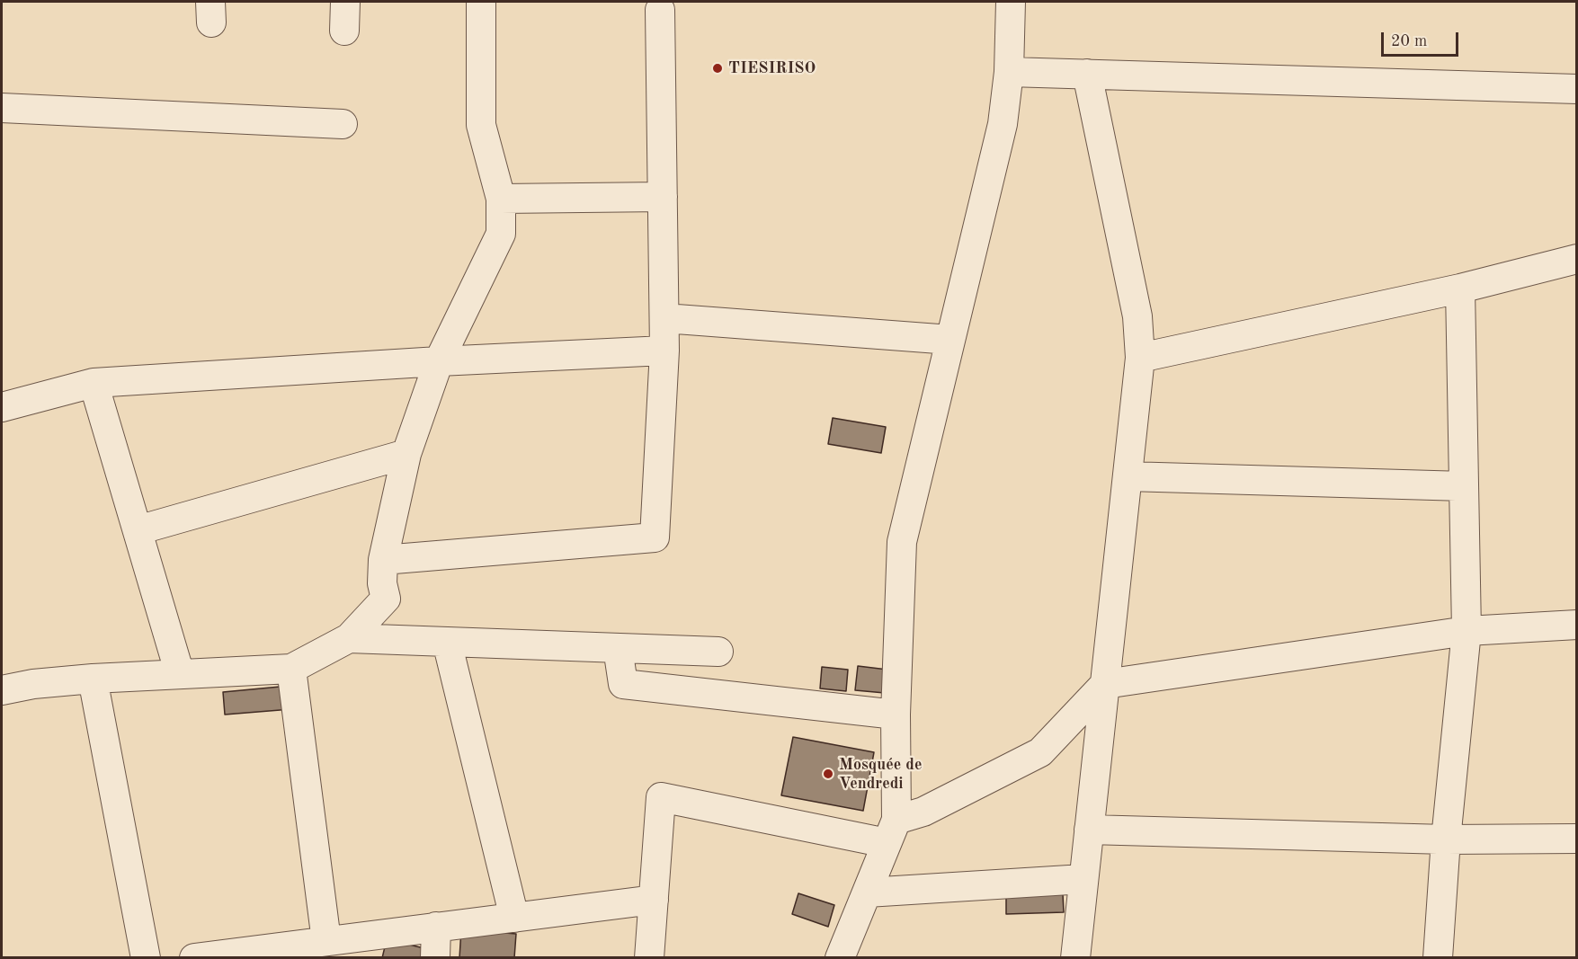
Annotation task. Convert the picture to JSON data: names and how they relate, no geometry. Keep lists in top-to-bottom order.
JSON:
{
  "places": ["TIESIRISO", "Mosquée de Vendredi"],
  "scale_bar": "20 m"
}
